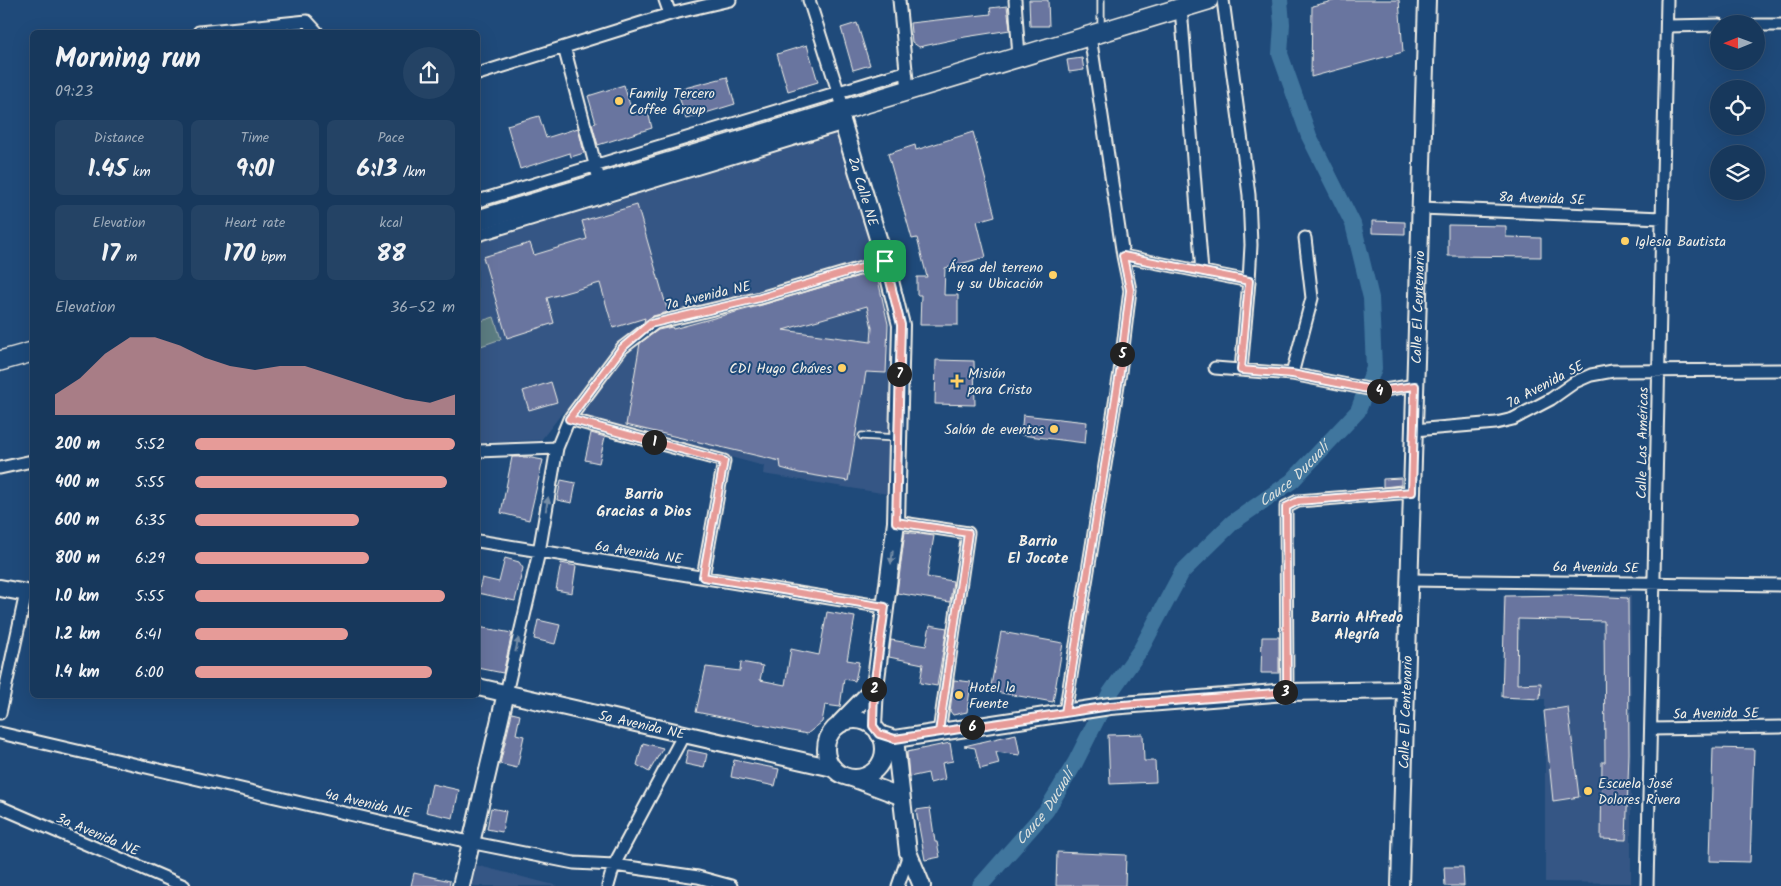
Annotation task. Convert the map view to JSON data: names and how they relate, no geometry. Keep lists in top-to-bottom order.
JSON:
{
  "streets": {
    "street": [
      "2a Calle NE",
      "8a Avenida SE",
      "7a Avenida NE",
      "Calle El Centenario",
      "7a Avenida SE",
      "Calle Las Américas",
      "6a Avenida NE",
      "6a Avenida SE",
      "5a Avenida SE",
      "5a Avenida NE",
      "4a Avenida NE",
      "3a Avenida NE"
    ]
  },
  "crossings": [
    ["2a Calle NE", "7a Avenida NE"],
    ["2a Calle NE", "6a Avenida NE"],
    ["2a Calle NE", "5a Avenida NE"],
    ["8a Avenida SE", "Calle El Centenario"],
    ["8a Avenida SE", "Calle Las Américas"],
    ["7a Avenida NE", "6a Avenida NE"],
    ["7a Avenida NE", "5a Avenida NE"],
    ["Calle El Centenario", "7a Avenida SE"],
    ["Calle El Centenario", "6a Avenida SE"],
    ["7a Avenida SE", "Calle Las Américas"],
    ["Calle Las Américas", "6a Avenida SE"],
    ["Calle Las Américas", "5a Avenida SE"]
  ],
  "one_way": ["7a Avenida NE"],
  "districts": ["Barrio Gracias a Dios", "Barrio El Jocote", "Barrio Alfredo Alegría"],
  "water": ["Cauce Ducualí"],
  "places": {
    "other": [
      "Family Tercero Coffee Group",
      "Iglesia Bautista",
      "Área del terreno y su Ubicación",
      "CDI Hugo Cháves",
      "Salón de eventos",
      "Hotel la Fuente",
      "Escuela José Dolores Rivera"
    ],
    "health": ["Misión para Cristo"]
  },
  "north": "left",
  "page": {
    "heading": ["Morning run", "09:23"],
    "stats": [
      ["Distance", "1.45 km"],
      ["Time", "9:01"],
      ["Pace", "6:13 /km"],
      ["Elevation", "17 m"],
      ["Heart rate", "170 bpm"],
      ["kcal", "88"]
    ],
    "chart": ["Elevation", "36–52 m"],
    "pins": [
      "5",
      "7",
      "4",
      "1",
      "2",
      "3",
      "6"
    ],
    "list": [
      {
        "name": "200 m",
        "note": "5:52"
      },
      {
        "name": "400 m",
        "note": "5:55"
      },
      {
        "name": "600 m",
        "note": "6:35"
      },
      {
        "name": "800 m",
        "note": "6:29"
      },
      {
        "name": "1.0 km",
        "note": "5:55"
      },
      {
        "name": "1.2 km",
        "note": "6:41"
      },
      {
        "name": "1.4 km",
        "note": "6:00"
      }
    ]
  }
}
